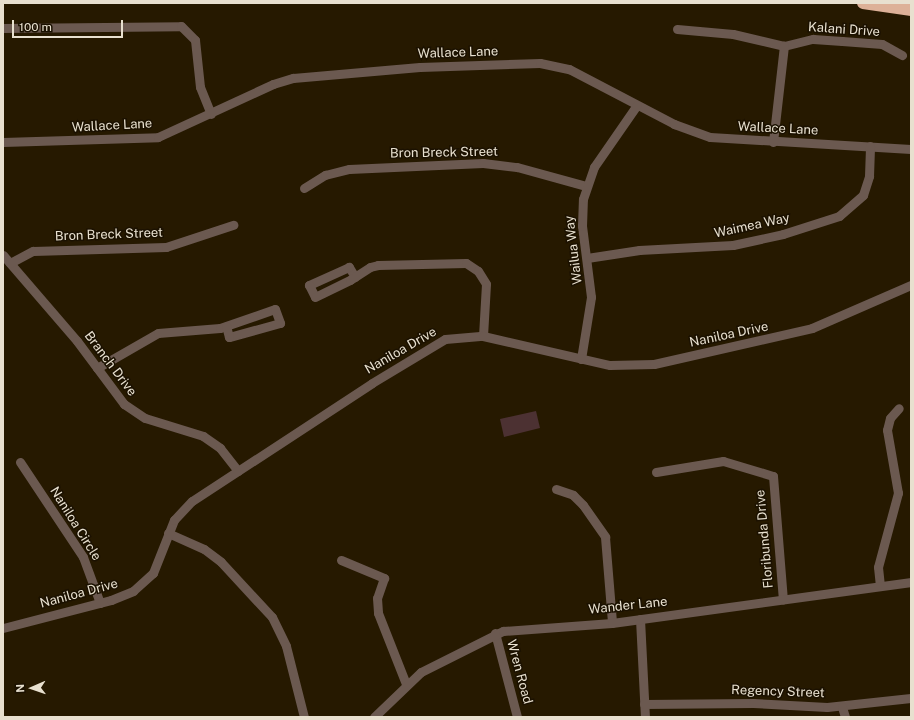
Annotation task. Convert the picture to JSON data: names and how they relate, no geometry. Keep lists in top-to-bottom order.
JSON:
{
  "streets": {
    "street": [
      "Kalani Drive",
      "Wallace Lane",
      "Bron Breck Street",
      "Waimea Way",
      "Wailua Way",
      "Naniloa Drive",
      "Branch Drive",
      "Naniloa Circle",
      "Floribunda Drive",
      "Wander Lane",
      "Wren Road",
      "Regency Street"
    ]
  },
  "crossings": [
    ["Wallace Lane", "Waimea Way"],
    ["Wallace Lane", "Wailua Way"],
    ["Bron Breck Street", "Wailua Way"],
    ["Bron Breck Street", "Branch Drive"],
    ["Waimea Way", "Wailua Way"],
    ["Wailua Way", "Naniloa Drive"],
    ["Naniloa Drive", "Branch Drive"],
    ["Naniloa Drive", "Naniloa Circle"],
    ["Floribunda Drive", "Wander Lane"],
    ["Wander Lane", "Wren Road"]
  ],
  "scale_bar": "100 m",
  "north": "left"
}
